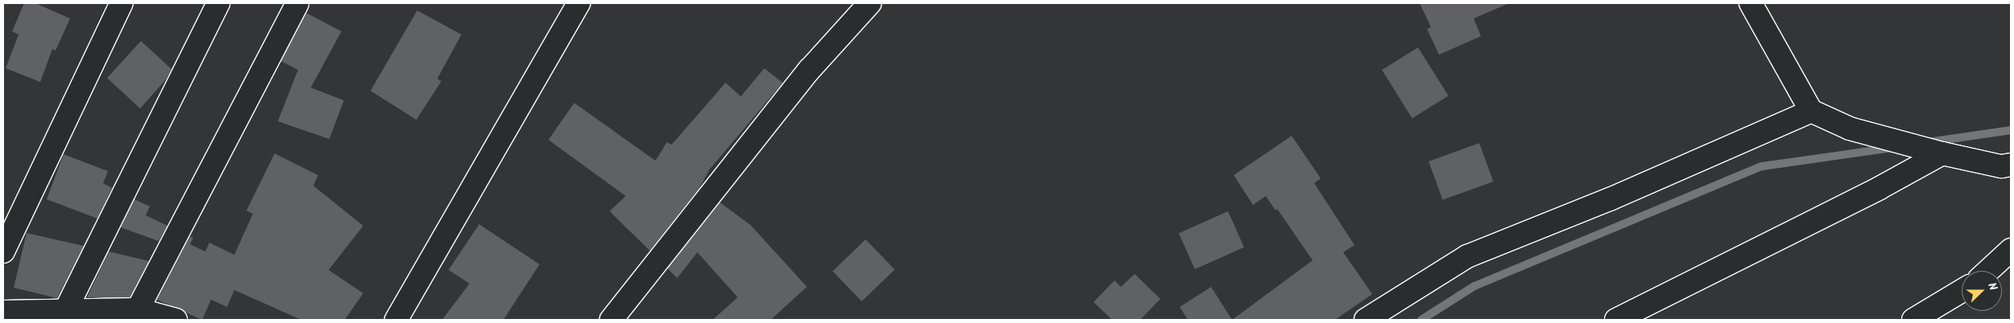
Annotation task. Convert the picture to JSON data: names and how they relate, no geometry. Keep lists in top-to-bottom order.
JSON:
{
  "north": "right"
}
